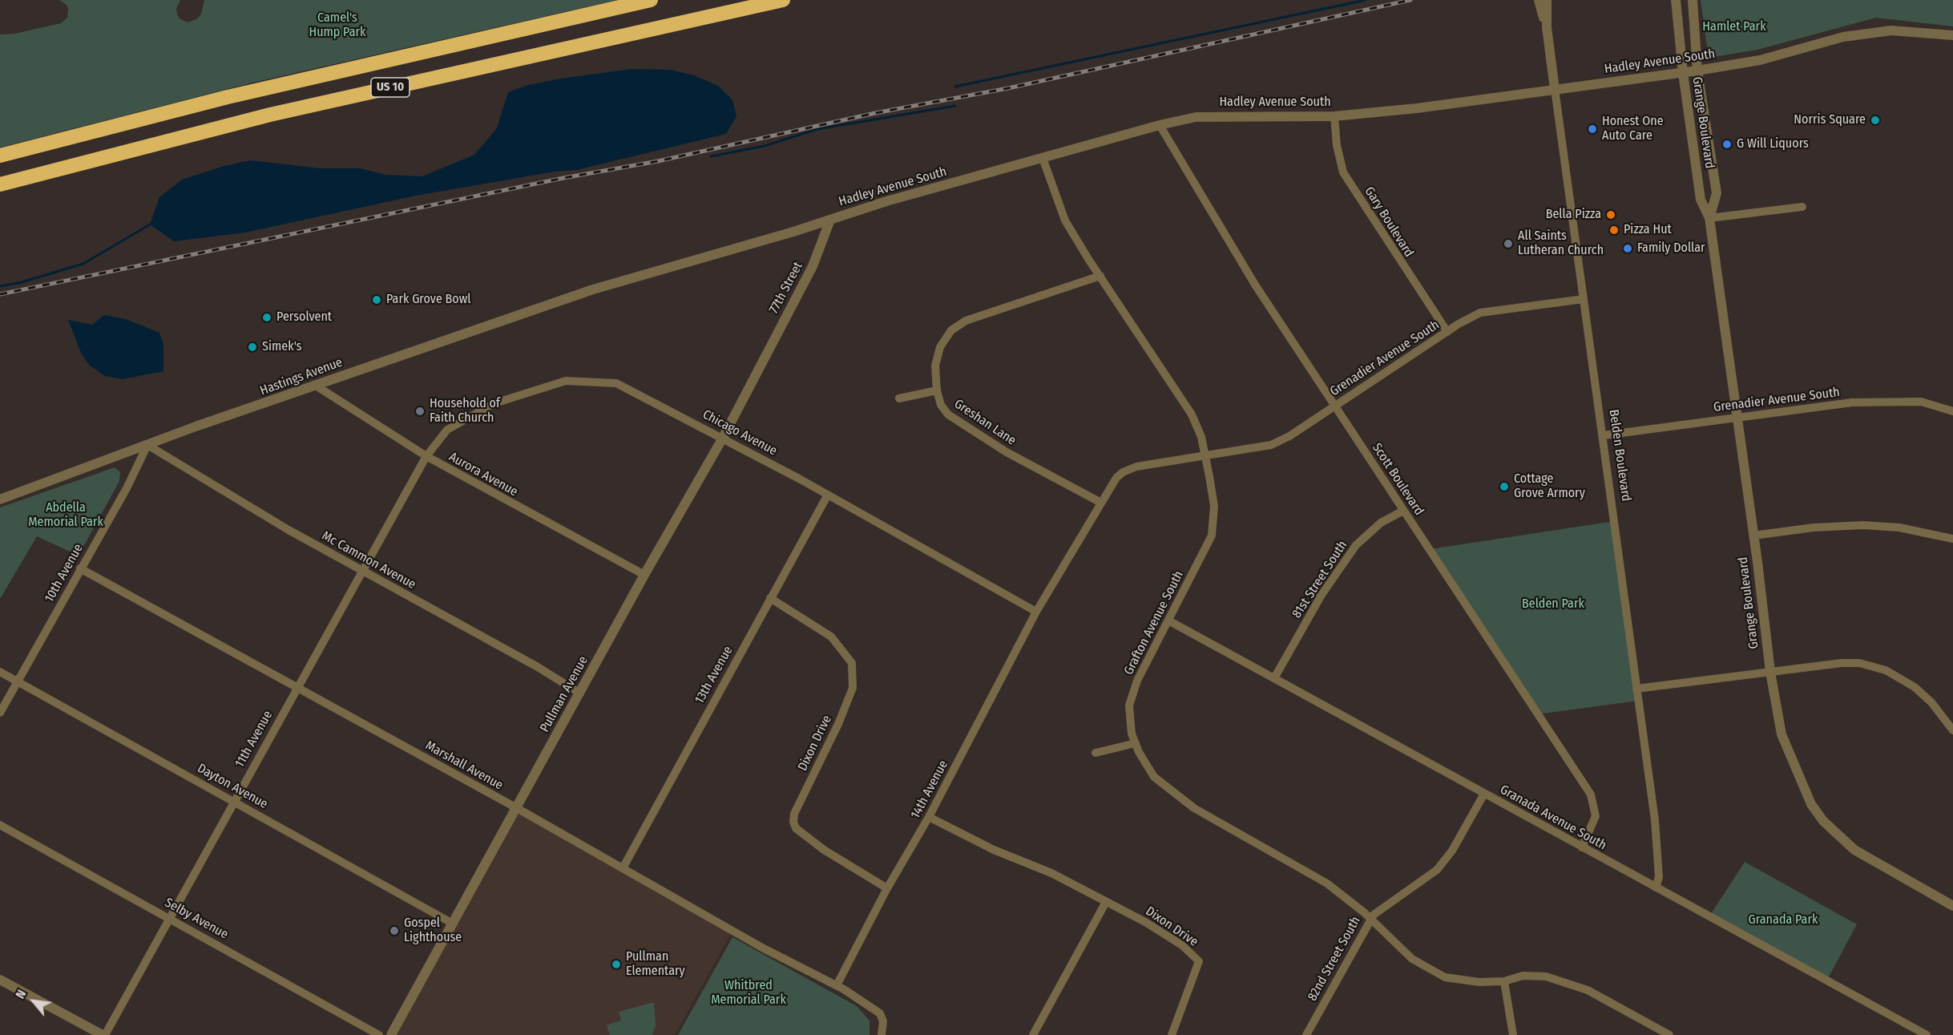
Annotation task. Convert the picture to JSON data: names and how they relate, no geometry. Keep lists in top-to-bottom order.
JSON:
{
  "streets": {
    "highway": ["US 10"],
    "street": [
      "Hadley Avenue South",
      "Grange Boulevard",
      "Gary Boulevard",
      "77th Street",
      "Grenadier Avenue South",
      "Hastings Avenue",
      "Greshan Lane",
      "Chicago Avenue",
      "Belden Boulevard",
      "Aurora Avenue",
      "Scott Boulevard",
      "Mc Cammon Avenue",
      "10th Avenue",
      "81st Street South",
      "Grafton Avenue South",
      "13th Avenue",
      "Pullman Avenue",
      "11th Avenue",
      "Dixon Drive",
      "Marshall Avenue",
      "Dayton Avenue",
      "14th Avenue",
      "Granada Avenue South",
      "Selby Avenue",
      "82nd Street South"
    ]
  },
  "crossings": [
    ["Hadley Avenue South", "Grange Boulevard"],
    ["Hadley Avenue South", "Gary Boulevard"],
    ["Hadley Avenue South", "77th Street"],
    ["Hadley Avenue South", "Hastings Avenue"],
    ["Hadley Avenue South", "Belden Boulevard"],
    ["Hadley Avenue South", "Scott Boulevard"],
    ["Hadley Avenue South", "Grafton Avenue South"],
    ["Grange Boulevard", "Grenadier Avenue South"],
    ["Gary Boulevard", "Grenadier Avenue South"],
    ["77th Street", "Pullman Avenue"],
    ["Grenadier Avenue South", "Greshan Lane"],
    ["Grenadier Avenue South", "Belden Boulevard"],
    ["Grenadier Avenue South", "Scott Boulevard"],
    ["Grenadier Avenue South", "Grafton Avenue South"],
    ["Grenadier Avenue South", "14th Avenue"],
    ["Hastings Avenue", "Aurora Avenue"],
    ["Hastings Avenue", "Mc Cammon Avenue"],
    ["Hastings Avenue", "10th Avenue"],
    ["Greshan Lane", "Grafton Avenue South"],
    ["Greshan Lane", "14th Avenue"],
    ["Chicago Avenue", "Aurora Avenue"],
    ["Chicago Avenue", "13th Avenue"],
    ["Chicago Avenue", "Pullman Avenue"],
    ["Chicago Avenue", "11th Avenue"],
    ["Chicago Avenue", "14th Avenue"],
    ["Belden Boulevard", "Granada Avenue South"],
    ["Aurora Avenue", "Pullman Avenue"],
    ["Aurora Avenue", "11th Avenue"],
    ["Scott Boulevard", "81st Street South"],
    ["Scott Boulevard", "Granada Avenue South"],
    ["Mc Cammon Avenue", "10th Avenue"],
    ["Mc Cammon Avenue", "Pullman Avenue"],
    ["Mc Cammon Avenue", "11th Avenue"],
    ["10th Avenue", "Marshall Avenue"],
    ["10th Avenue", "Dayton Avenue"],
    ["81st Street South", "Granada Avenue South"],
    ["Grafton Avenue South", "Granada Avenue South"],
    ["Grafton Avenue South", "82nd Street South"],
    ["13th Avenue", "Dixon Drive"],
    ["13th Avenue", "Marshall Avenue"],
    ["Pullman Avenue", "Marshall Avenue"],
    ["Pullman Avenue", "Dayton Avenue"],
    ["11th Avenue", "Marshall Avenue"],
    ["11th Avenue", "Dayton Avenue"],
    ["11th Avenue", "Selby Avenue"],
    ["Dixon Drive", "14th Avenue"],
    ["Marshall Avenue", "14th Avenue"],
    ["Granada Avenue South", "82nd Street South"]
  ],
  "parks": [
    "Camel's Hump Park",
    "Hamlet Park",
    "Abdella Memorial Park",
    "Belden Park",
    "Granada Park",
    "Whitbred Memorial Park"
  ],
  "places": [
    "Norris Square",
    "Honest One Auto Care",
    "G Will Liquors",
    "Bella Pizza",
    "Pizza Hut",
    "All Saints Lutheran Church",
    "Family Dollar",
    "Park Grove Bowl",
    "Persolvent",
    "Simek's",
    "Household of Faith Church",
    "Cottage Grove Armory",
    "Gospel Lighthouse",
    "Pullman Elementary"
  ],
  "north": "top left"
}
